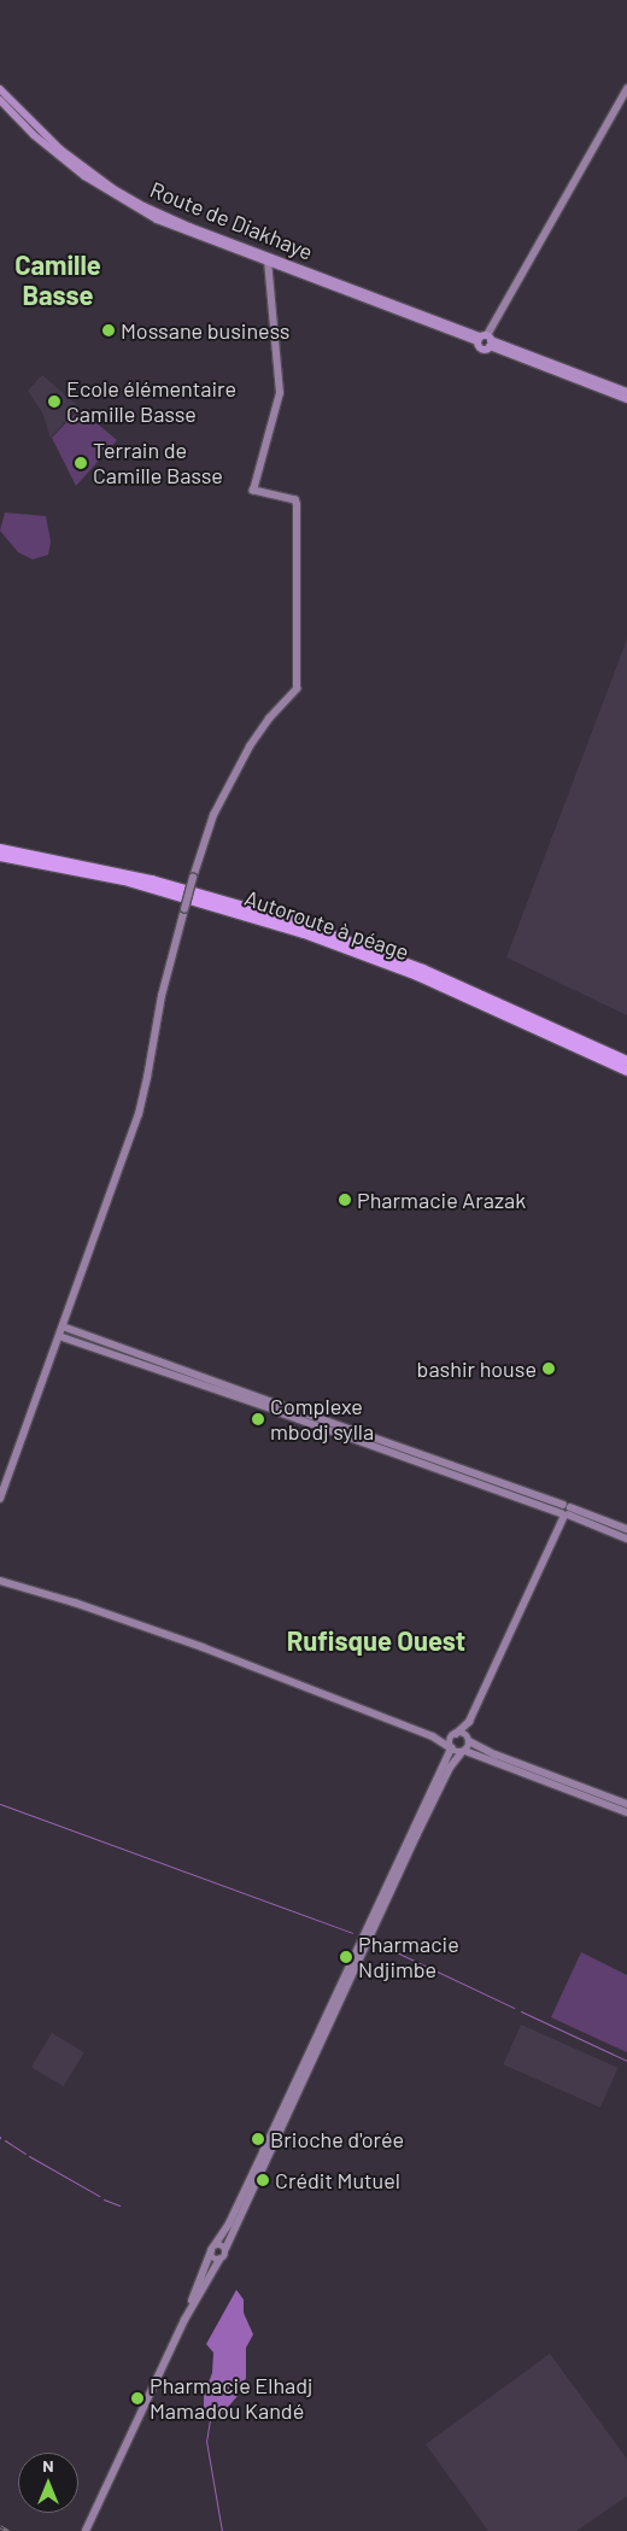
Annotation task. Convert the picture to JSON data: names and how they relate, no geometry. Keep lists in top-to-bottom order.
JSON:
{
  "streets": {
    "highway": ["Autoroute à péage"],
    "main road": ["Route de Diakhaye"]
  },
  "districts": ["Camille Basse", "Rufisque Ouest"],
  "places": [
    "Mossane business",
    "Ecole élémentaire Camille Basse",
    "Terrain de Camille Basse",
    "Pharmacie Arazak",
    "bashir house",
    "Complexe mbodj sylla",
    "Pharmacie Ndjimbe",
    "Brioche d'orée",
    "Crédit Mutuel",
    "Pharmacie Elhadj Mamadou Kandé"
  ],
  "north": "top"
}
